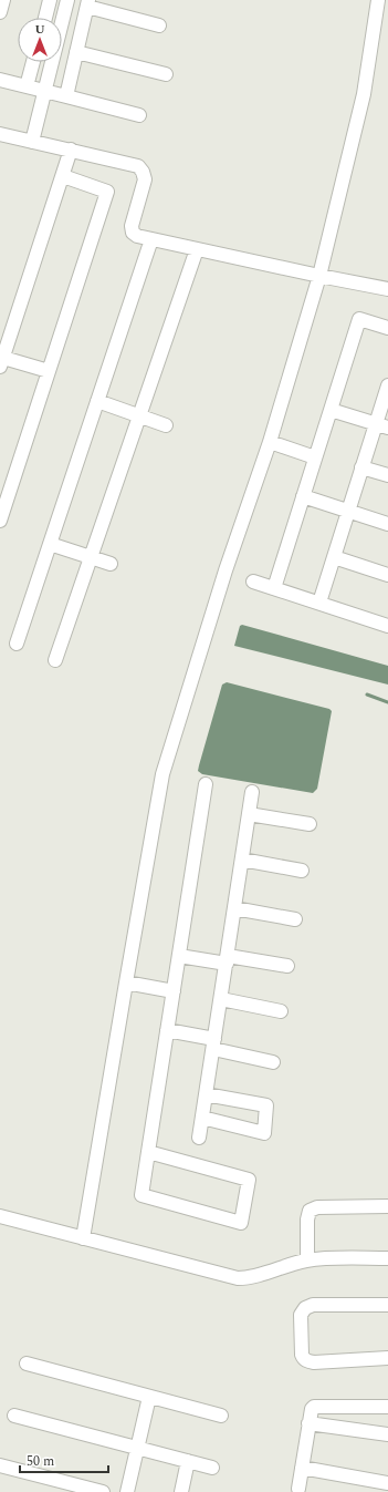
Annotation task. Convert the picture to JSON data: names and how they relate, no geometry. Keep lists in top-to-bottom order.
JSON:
{
  "scale_bar": "50 m",
  "north": "top"
}
